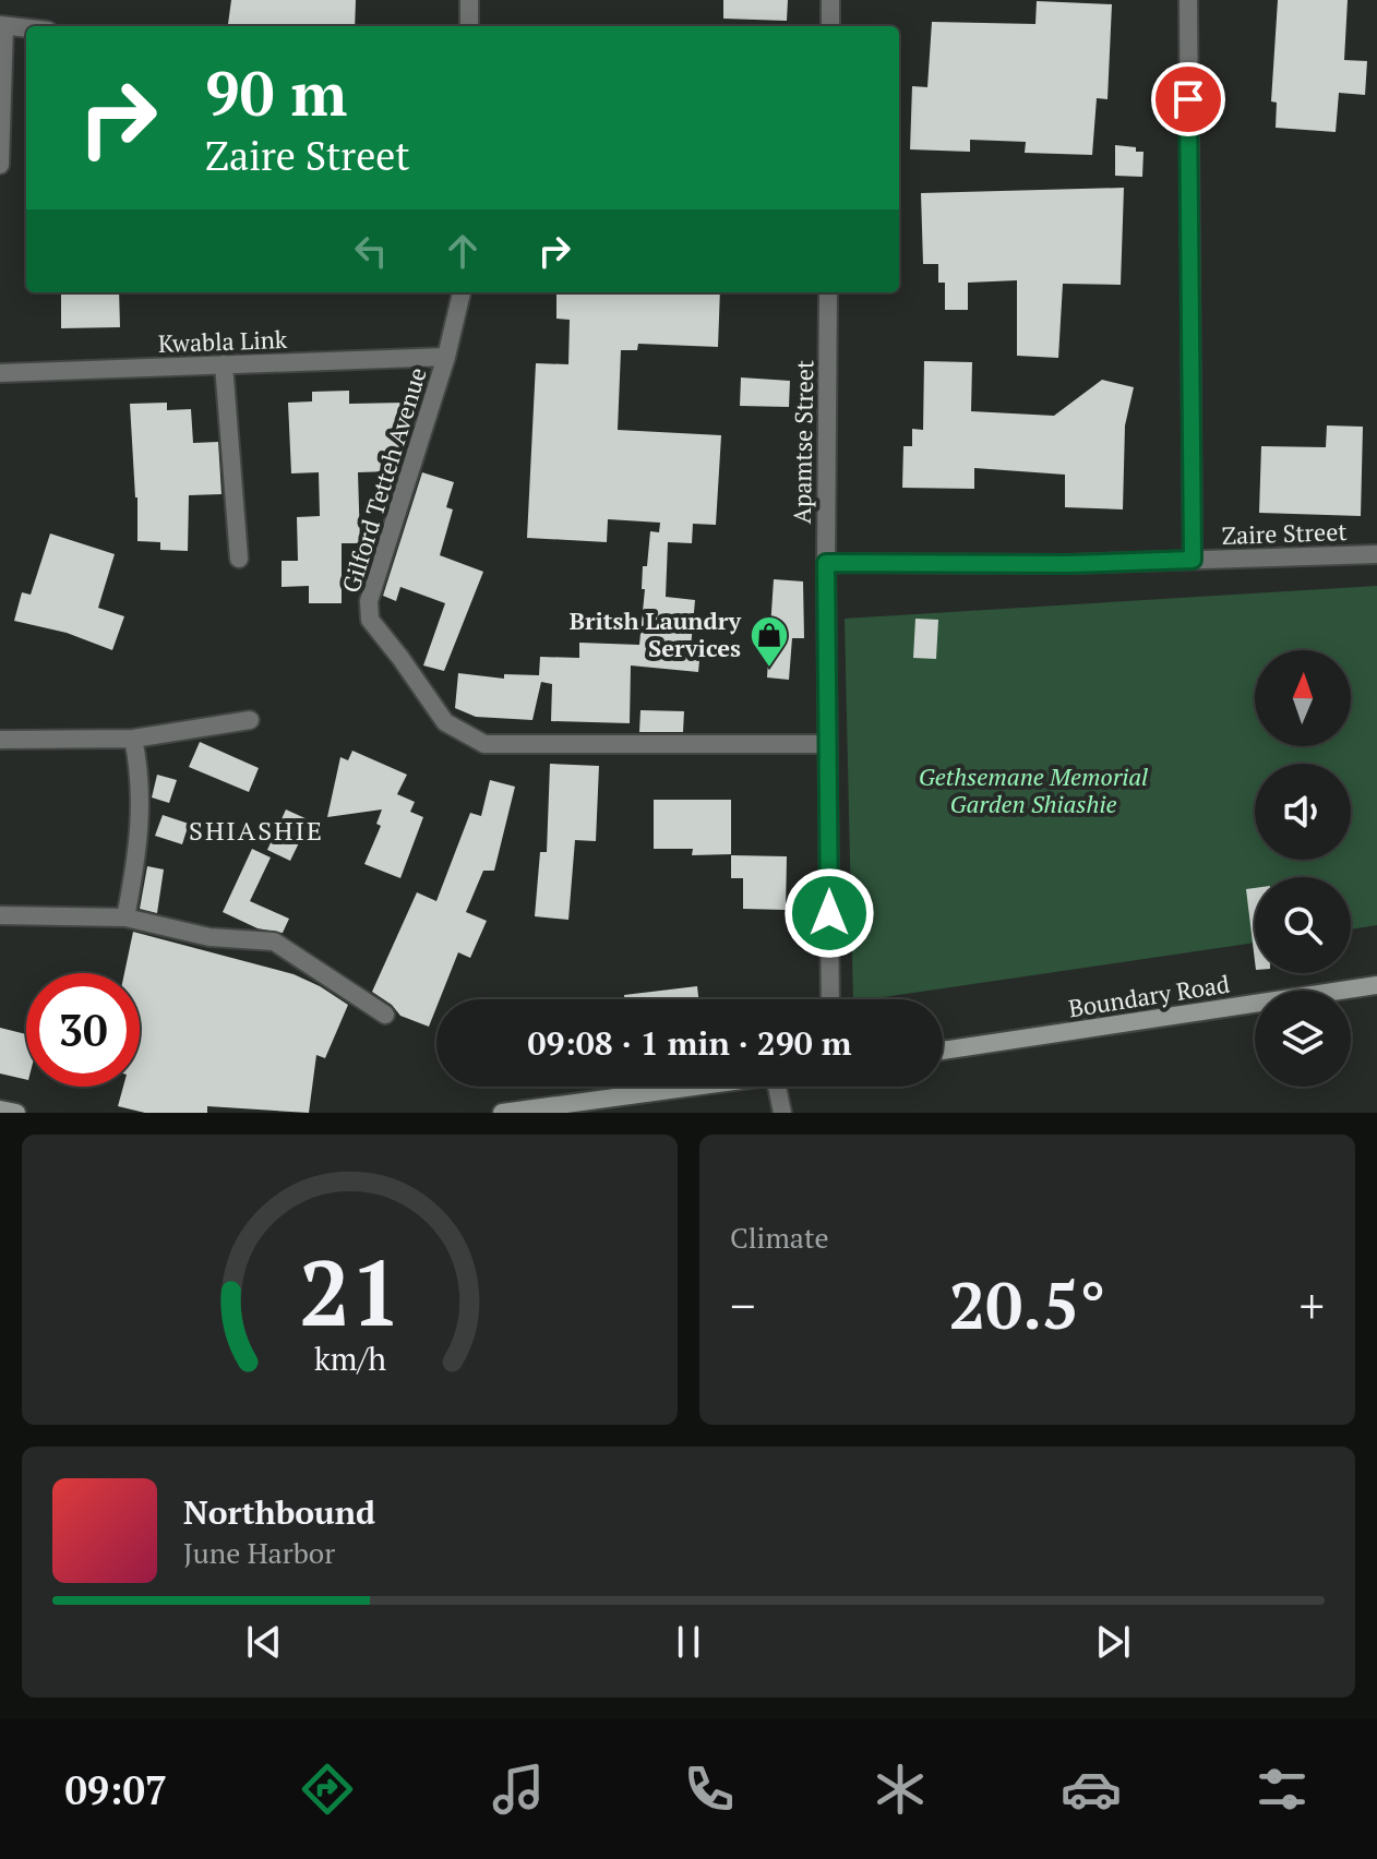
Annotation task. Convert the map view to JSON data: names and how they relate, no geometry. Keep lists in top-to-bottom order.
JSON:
{
  "streets": {
    "main road": ["Boundary Road"],
    "street": [
      "Kwabla Link",
      "Apamtse Street",
      "Gilford Tetteh Avenue",
      "Zaire Street"
    ]
  },
  "crossings": [
    ["Kwabla Link", "Gilford Tetteh Avenue"],
    ["Apamtse Street", "Gilford Tetteh Avenue"],
    ["Apamtse Street", "Zaire Street"]
  ],
  "districts": ["SHIASHIE"],
  "parks": ["Gethsemane Memorial Garden Shiashie"],
  "places": {
    "shop": ["Britsh Laundry Services"]
  },
  "north": "top",
  "page": {
    "turn": ["90 m", "Zaire Street"],
    "limit": "30",
    "trip": "09:08 · 1 min · 290 m",
    "tile": "Climate",
    "heat": ["−", "20.5°", "+"],
    "song": ["Northbound", "June Harbor"],
    "tabs": "09:07",
    "gauge": ["21", "km/h"]
  }
}
